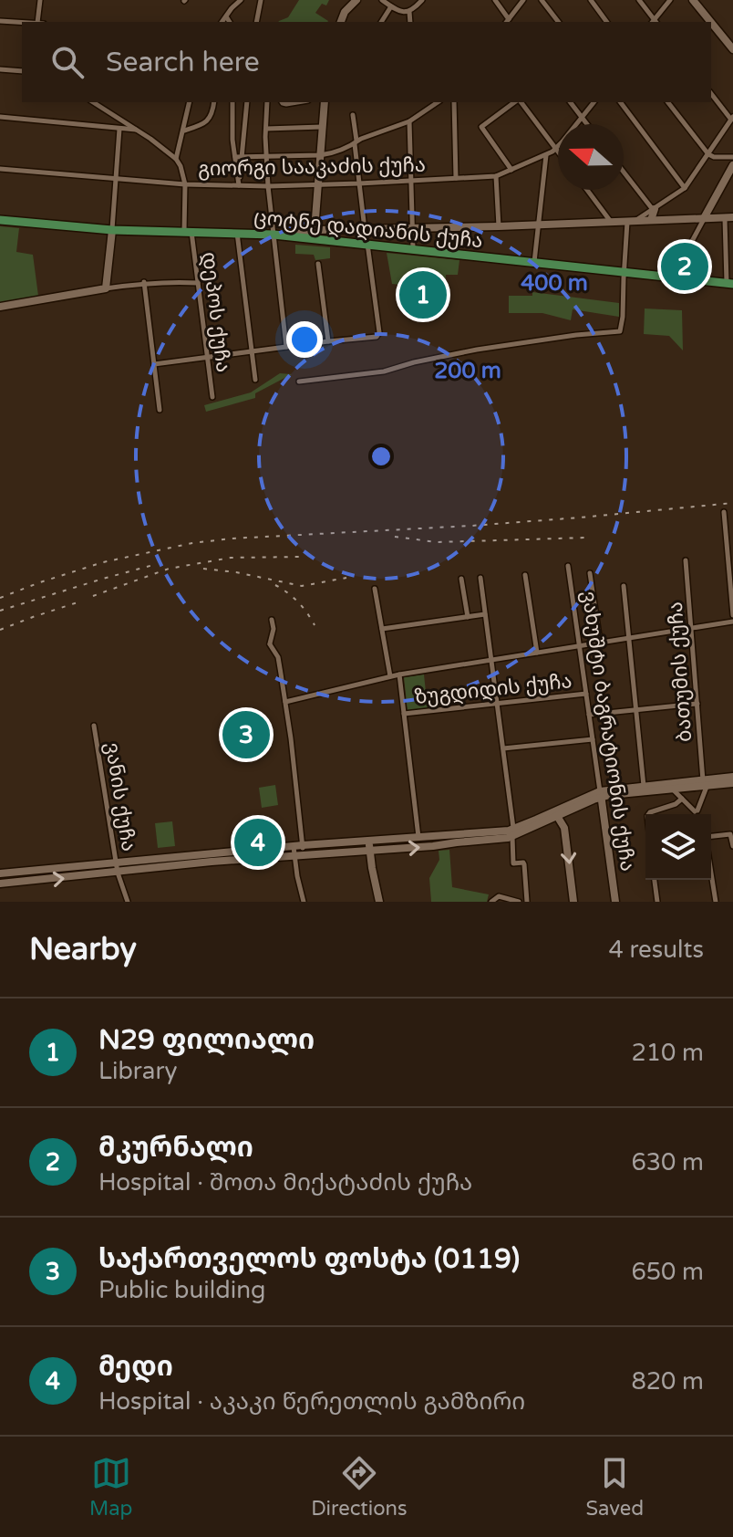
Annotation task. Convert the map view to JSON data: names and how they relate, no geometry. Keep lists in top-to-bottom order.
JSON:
{
  "streets": {
    "main road": ["ცოტნე დადიანის ქუჩა", "ვახუშტი ბაგრატიონის ქუჩა"],
    "street": [
      "გიორგი სააკაძის ქუჩა",
      "დეპოს ქუჩა",
      "ბათუმის ქუჩა",
      "ზუგდიდის ქუჩა",
      "ვანის ქუჩა"
    ]
  },
  "crossings": [
    ["გიორგი სააკაძის ქუჩა", "დეპოს ქუჩა"],
    ["ცოტნე დადიანის ქუჩა", "დეპოს ქუჩა"],
    ["ზუგდიდის ქუჩა", "ვახუშტი ბაგრატიონის ქუჩა"]
  ],
  "north": "left",
  "page": {
    "search": "Search here",
    "pins": [
      "2",
      "1",
      "3",
      "4"
    ],
    "heading": ["Nearby", "4 results"],
    "list": [
      {
        "mark": "1",
        "name": "N29 ფილიალი",
        "note": "Library",
        "value": "210 m"
      },
      {
        "mark": "2",
        "name": "მკურნალი",
        "note": "Hospital · შოთა მიქატაძის ქუჩა",
        "value": "630 m"
      },
      {
        "mark": "3",
        "name": "საქართველოს ფოსტა (0119)",
        "note": "Public building",
        "value": "650 m"
      },
      {
        "mark": "4",
        "name": "მედი",
        "note": "Hospital · აკაკი წერეთლის გამზირი",
        "value": "820 m"
      }
    ],
    "nav": ["Map", "Directions", "Saved"]
  },
  "rings": ["400 m", "200 m"]
}
